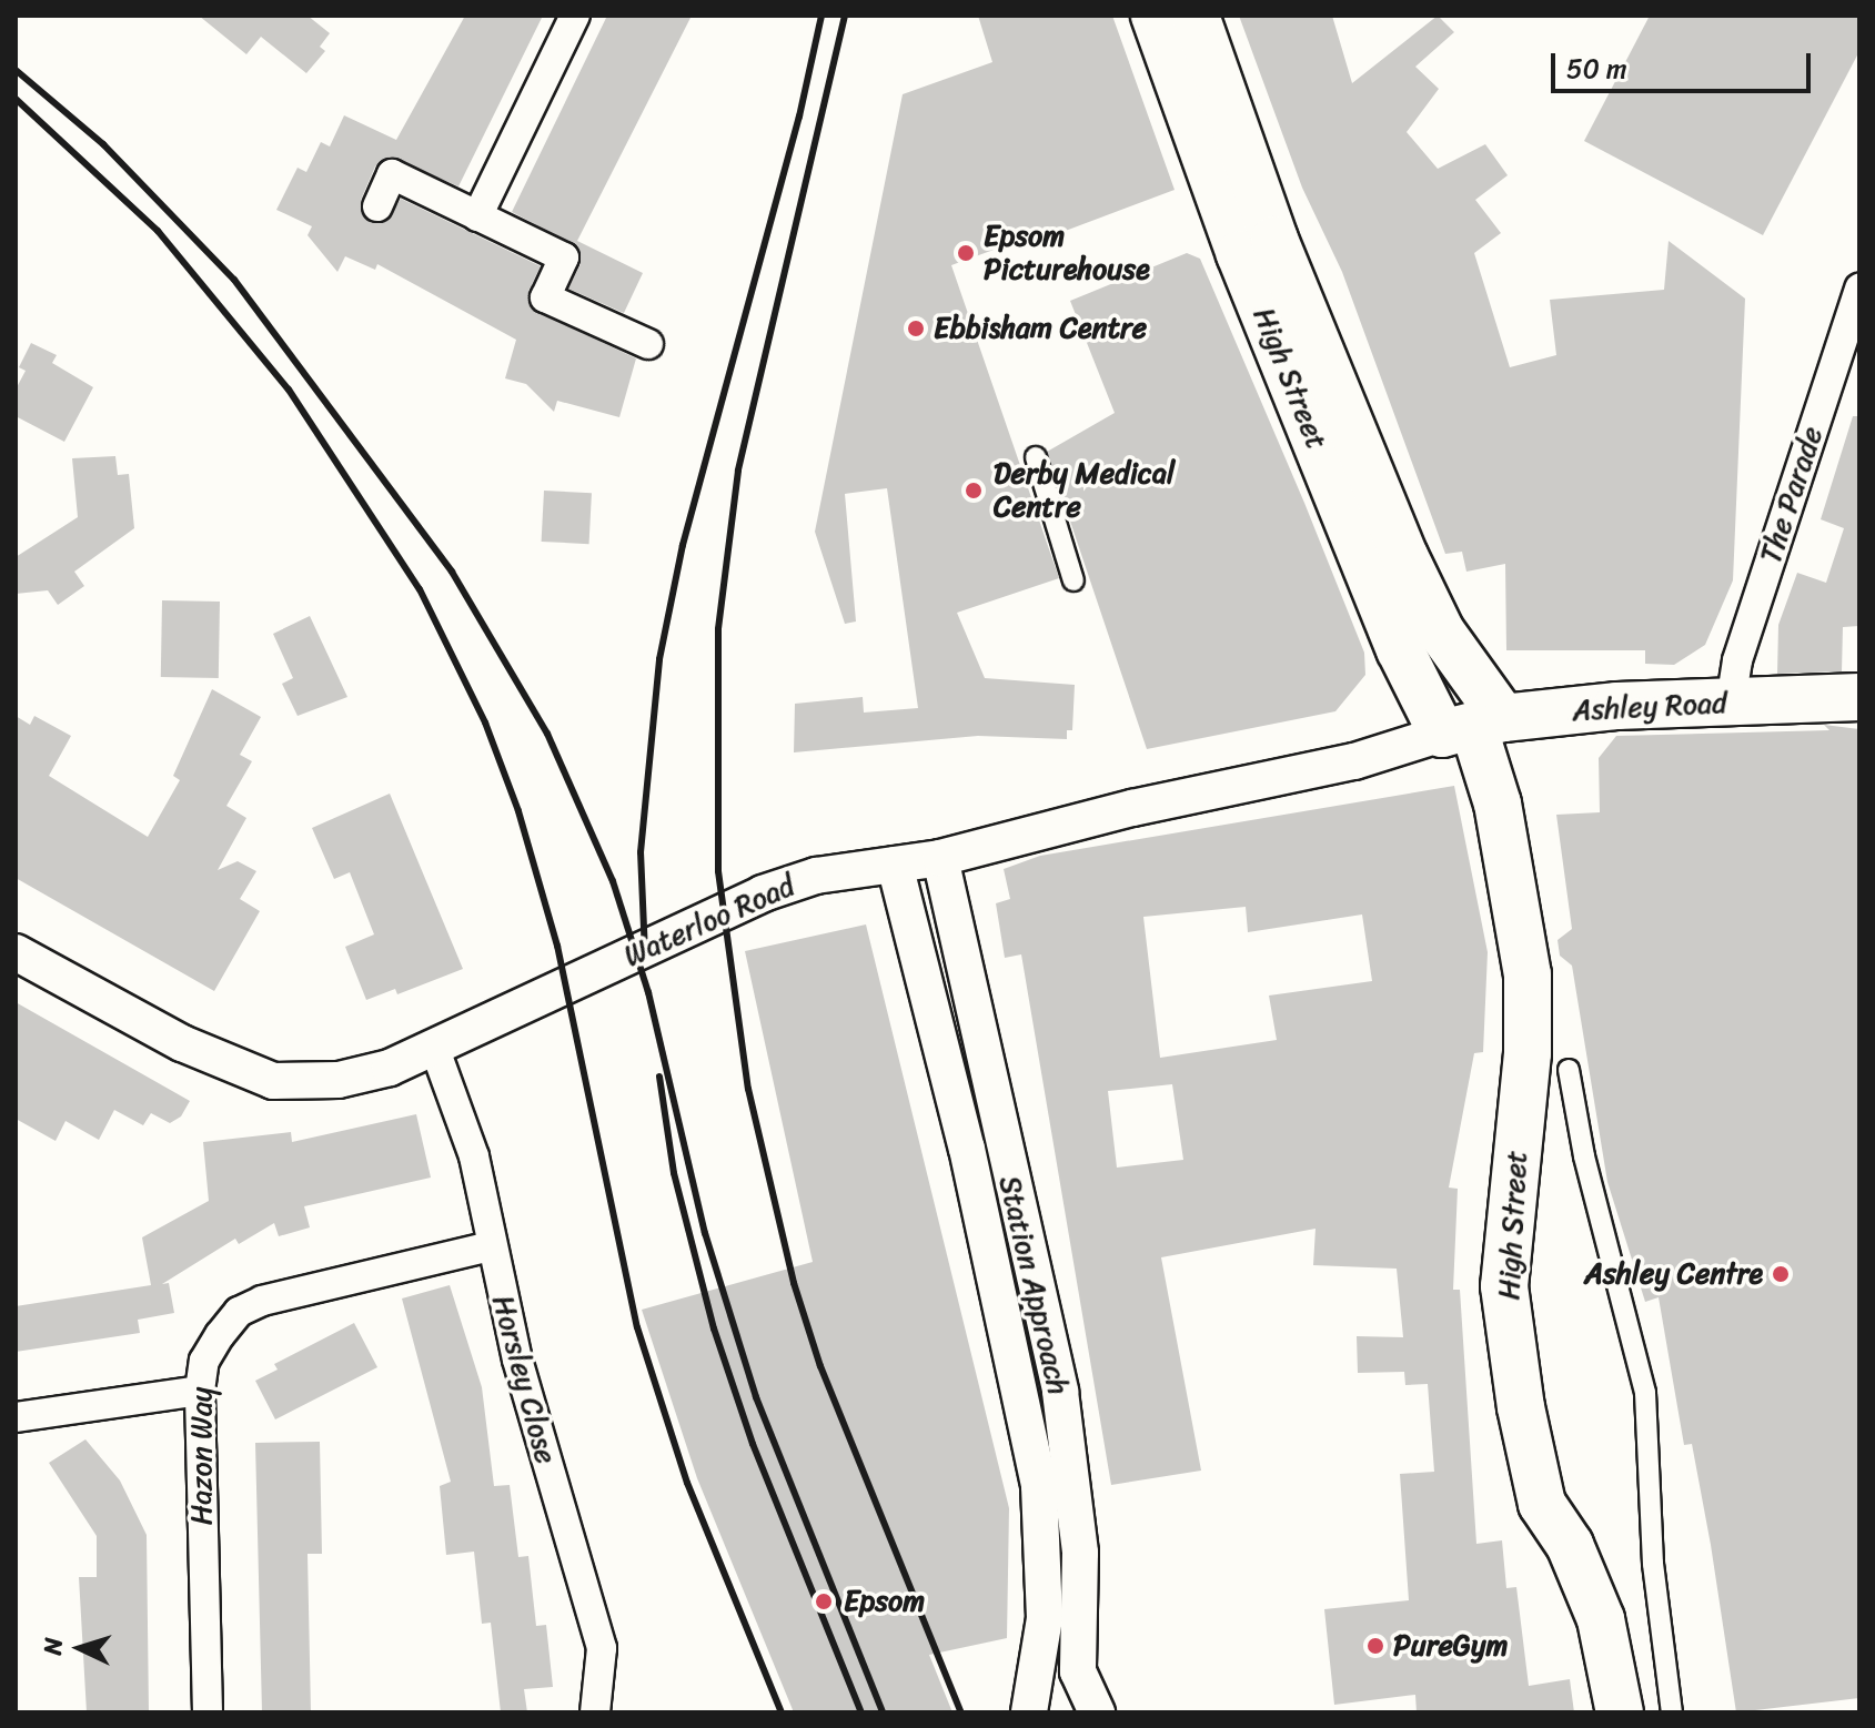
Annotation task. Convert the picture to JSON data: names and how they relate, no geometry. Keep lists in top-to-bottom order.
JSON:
{
  "streets": {
    "highway": ["High Street", "Ashley Road"],
    "street": [
      "The Parade",
      "Waterloo Road",
      "Station Approach",
      "Horsley Close",
      "Hazon Way"
    ]
  },
  "crossings": [
    ["High Street", "Ashley Road"],
    ["High Street", "Waterloo Road"],
    ["The Parade", "Ashley Road"],
    ["Ashley Road", "Waterloo Road"],
    ["Waterloo Road", "Station Approach"],
    ["Waterloo Road", "Horsley Close"],
    ["Horsley Close", "Hazon Way"]
  ],
  "places": [
    "Epsom Picturehouse",
    "Ebbisham Centre",
    "Derby Medical Centre",
    "Ashley Centre",
    "Epsom",
    "PureGym"
  ],
  "scale_bar": "50 m",
  "north": "left"
}
